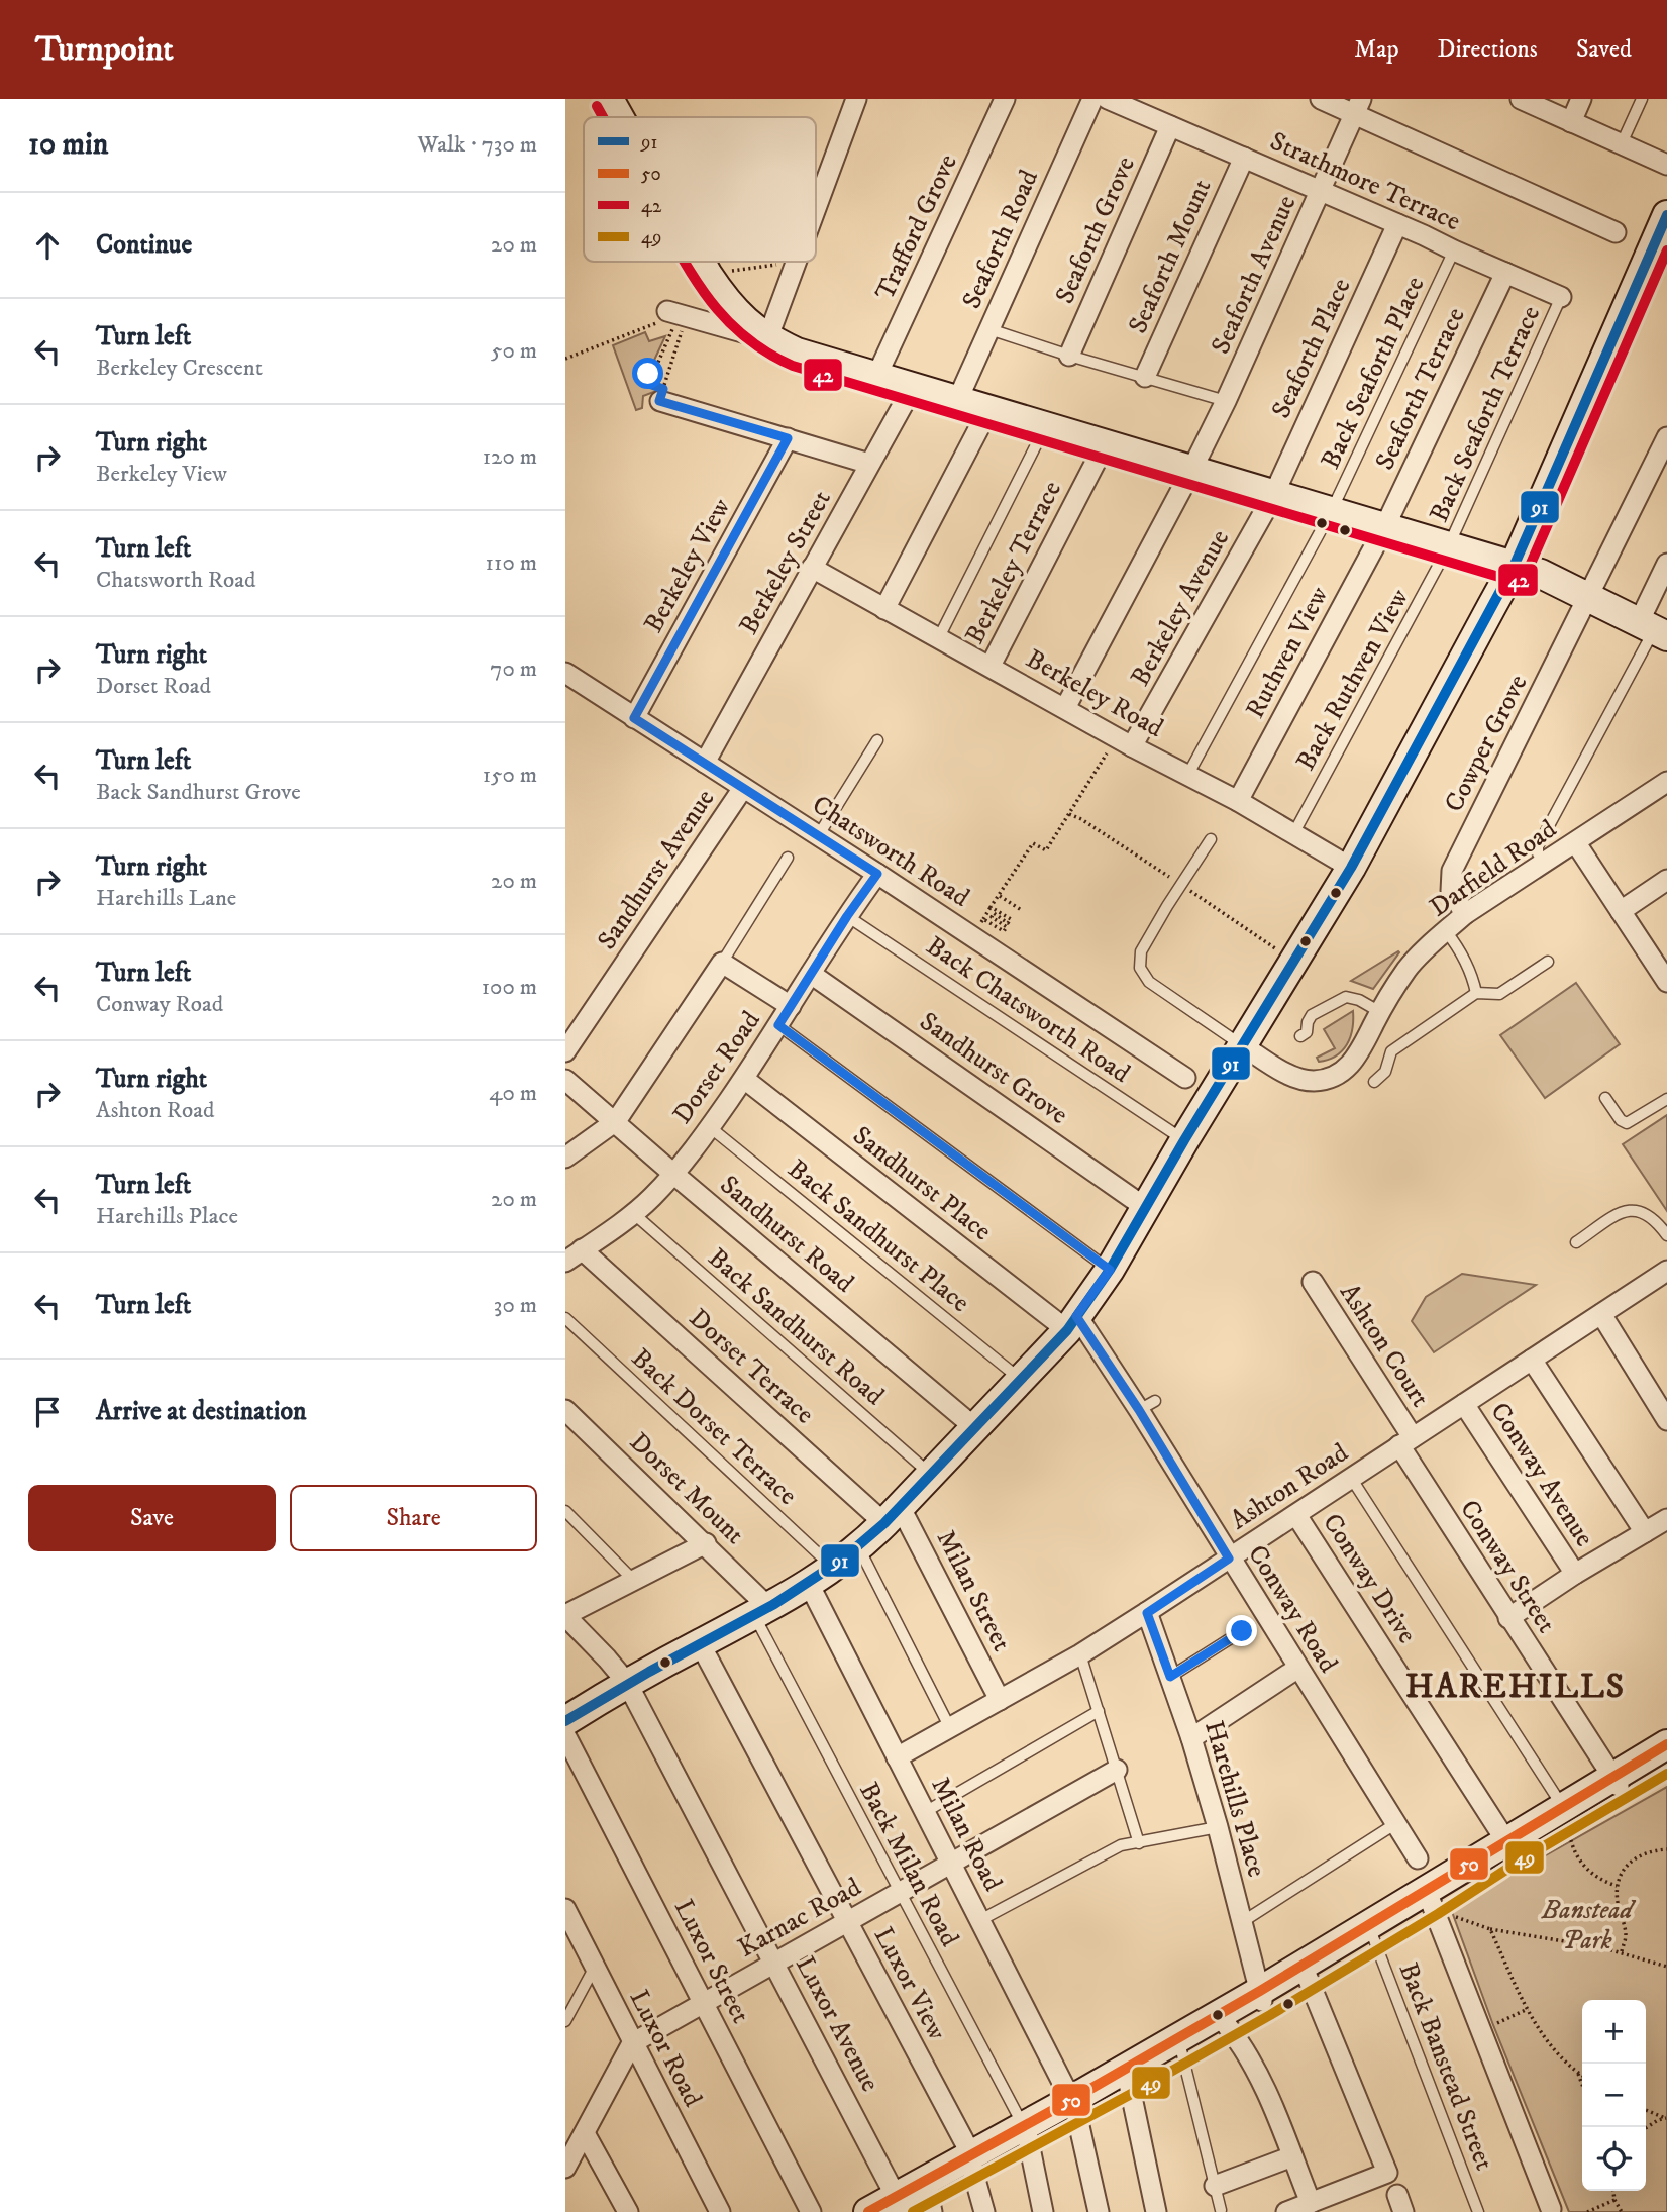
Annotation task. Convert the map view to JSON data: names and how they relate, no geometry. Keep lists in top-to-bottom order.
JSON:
{
  "streets": {
    "street": [
      "Strathmore Terrace",
      "Trafford Grove",
      "Seaforth Grove",
      "Seaforth Road",
      "Seaforth Mount",
      "Seaforth Avenue",
      "Seaforth Place",
      "Seaforth Terrace",
      "Berkeley Street",
      "Berkeley Terrace",
      "Berkeley View",
      "Berkeley Avenue",
      "Ruthven View",
      "Berkeley Road",
      "Cowper Grove",
      "Chatsworth Road",
      "Darfield Road",
      "Sandhurst Avenue",
      "Dorset Road",
      "Sandhurst Grove",
      "Sandhurst Place",
      "Sandhurst Road",
      "Ashton Court",
      "Dorset Terrace",
      "Conway Avenue",
      "Ashton Road",
      "Dorset Mount",
      "Conway Street",
      "Conway Drive",
      "Milan Street",
      "Conway Road",
      "Harehills Place",
      "Milan Road",
      "Karnac Road",
      "Luxor Street",
      "Luxor View",
      "Luxor Avenue",
      "Luxor Road"
    ],
    "lane": [
      "Back Seaforth Place",
      "Back Seaforth Terrace",
      "Back Ruthven View",
      "Back Chatsworth Road",
      "Back Sandhurst Place",
      "Back Sandhurst Road",
      "Back Dorset Terrace",
      "Back Milan Road",
      "Back Banstead Street"
    ]
  },
  "crossings": [
    ["Strathmore Terrace", "Seaforth Grove"],
    ["Strathmore Terrace", "Seaforth Mount"],
    ["Strathmore Terrace", "Seaforth Avenue"],
    ["Strathmore Terrace", "Seaforth Place"],
    ["Strathmore Terrace", "Back Seaforth Place"],
    ["Strathmore Terrace", "Seaforth Terrace"],
    ["Strathmore Terrace", "Back Seaforth Terrace"],
    ["Seaforth Avenue", "Berkeley Road"],
    ["Seaforth Place", "Berkeley Avenue"],
    ["Back Seaforth Place", "Berkeley Road"],
    ["Seaforth Terrace", "Ruthven View"],
    ["Back Seaforth Terrace", "Back Ruthven View"],
    ["Berkeley Street", "Berkeley Road"],
    ["Berkeley Street", "Chatsworth Road"],
    ["Berkeley Terrace", "Berkeley Road"],
    ["Berkeley View", "Chatsworth Road"],
    ["Berkeley Avenue", "Berkeley Road"],
    ["Ruthven View", "Berkeley Road"],
    ["Back Ruthven View", "Berkeley Road"],
    ["Cowper Grove", "Darfield Road"],
    ["Chatsworth Road", "Sandhurst Avenue"],
    ["Chatsworth Road", "Dorset Road"],
    ["Back Chatsworth Road", "Dorset Road"],
    ["Dorset Road", "Sandhurst Grove"],
    ["Dorset Road", "Sandhurst Place"],
    ["Dorset Road", "Sandhurst Road"],
    ["Dorset Road", "Back Sandhurst Place"],
    ["Dorset Road", "Back Sandhurst Road"],
    ["Dorset Road", "Dorset Terrace"],
    ["Sandhurst Place", "Conway Road"],
    ["Ashton Court", "Ashton Road"],
    ["Ashton Court", "Conway Street"],
    ["Dorset Terrace", "Milan Street"],
    ["Conway Avenue", "Ashton Road"],
    ["Ashton Road", "Conway Street"],
    ["Ashton Road", "Conway Drive"],
    ["Ashton Road", "Milan Street"],
    ["Ashton Road", "Conway Road"],
    ["Ashton Road", "Harehills Place"],
    ["Ashton Road", "Milan Road"],
    ["Dorset Mount", "Back Milan Road"],
    ["Milan Road", "Karnac Road"],
    ["Back Milan Road", "Karnac Road"],
    ["Karnac Road", "Luxor Street"],
    ["Karnac Road", "Luxor View"],
    ["Karnac Road", "Luxor Avenue"],
    ["Karnac Road", "Luxor Road"]
  ],
  "districts": ["HAREHILLS"],
  "parks": ["Banstead Park"],
  "lines": [
    "transit line 42",
    "transit line 91",
    "transit line 50",
    "transit line 49"
  ],
  "legend": [
    "91",
    "50",
    "42",
    "49"
  ],
  "page": {
    "header": "Turnpoint",
    "nav": ["Map", "Directions", "Saved"],
    "heading": ["10 min", "Walk · 730 m"],
    "list": [
      ["Continue", "20 m"],
      ["Turn left", "Berkeley Crescent", "50 m"],
      ["Turn right", "Berkeley View", "120 m"],
      ["Turn left", "Chatsworth Road", "110 m"],
      ["Turn right", "Dorset Road", "70 m"],
      ["Turn left", "Back Sandhurst Grove", "150 m"],
      ["Turn right", "Harehills Lane", "20 m"],
      ["Turn left", "Conway Road", "100 m"],
      ["Turn right", "Ashton Road", "40 m"],
      ["Turn left", "Harehills Place", "20 m"],
      ["Turn left", "30 m"],
      "Arrive at destination"
    ],
    "buttons": ["Save", "Share"],
    "map_buttons": ["+", "−"]
  }
}
